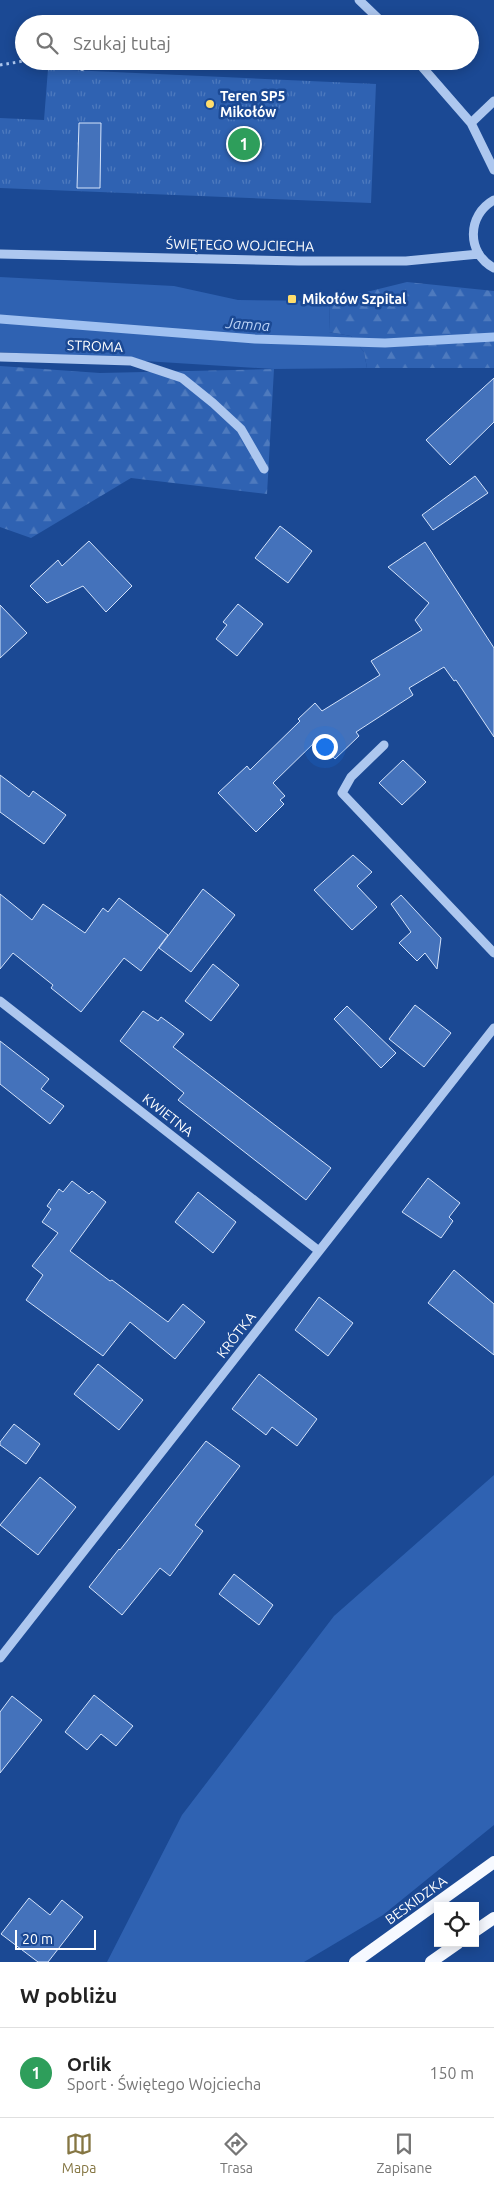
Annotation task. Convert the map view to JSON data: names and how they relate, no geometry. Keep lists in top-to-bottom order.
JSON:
{
  "streets": {
    "main road": ["BESKIDZKA"],
    "street": [
      "ŚWIĘTEGO WOJCIECHA",
      "STROMA",
      "KWIETNA",
      "KRÓTKA"
    ]
  },
  "crossings": [
    ["KWIETNA", "KRÓTKA"]
  ],
  "water": ["Jamna"],
  "places": {
    "other": ["Teren SP5 Mikołów"],
    "transit": ["Mikołów Szpital"]
  },
  "scale_bar": "20 m",
  "page": {
    "search": "Szukaj tutaj",
    "pins": "1",
    "scale": "20 m",
    "heading": "W pobliżu",
    "list": [
      {
        "mark": "1",
        "name": "Orlik",
        "note": "Sport · Świętego Wojciecha",
        "value": "150 m"
      }
    ],
    "nav": ["Mapa", "Trasa", "Zapisane"]
  }
}
